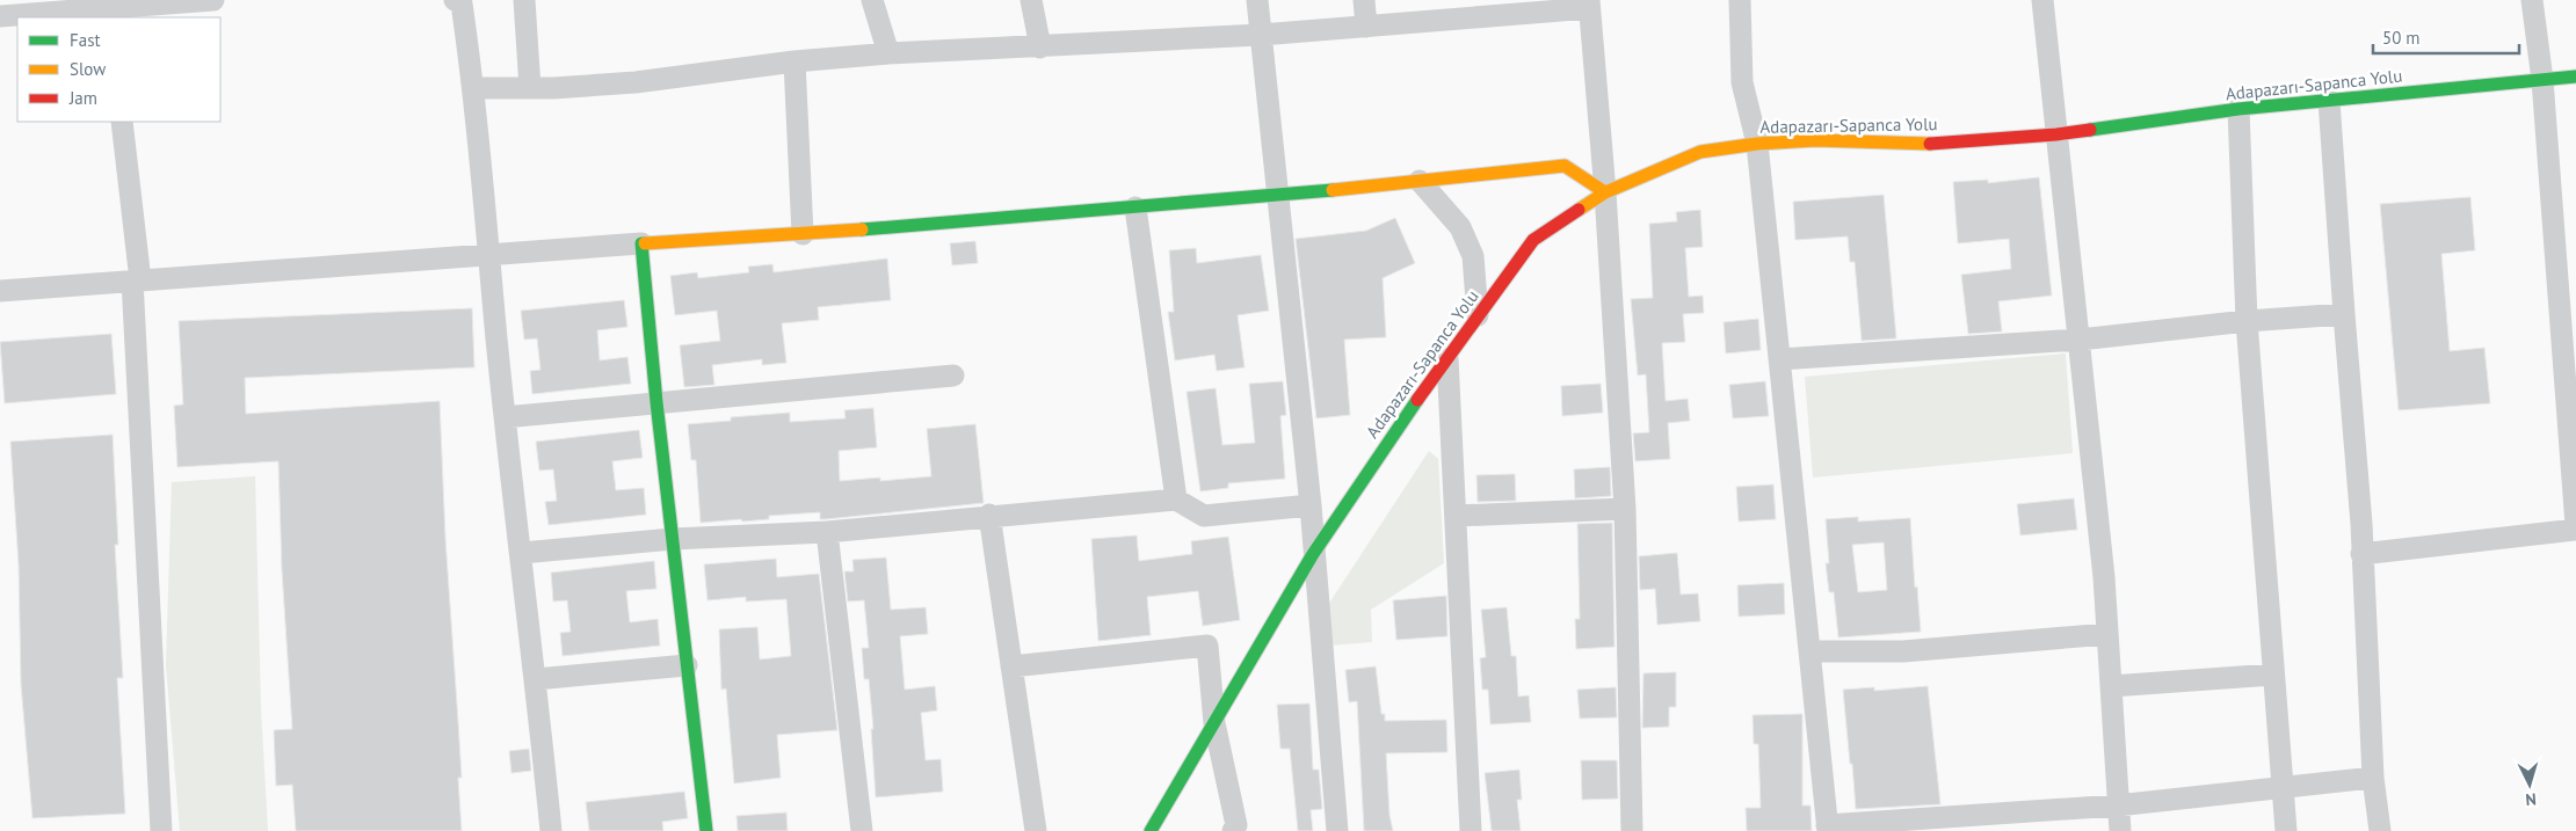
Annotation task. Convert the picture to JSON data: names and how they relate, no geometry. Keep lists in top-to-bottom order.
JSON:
{
  "streets": {
    "main road": ["Adapazarı-Sapanca Yolu"]
  },
  "legend": ["Fast", "Slow", "Jam"],
  "scale_bar": "50 m",
  "north": "bottom"
}
